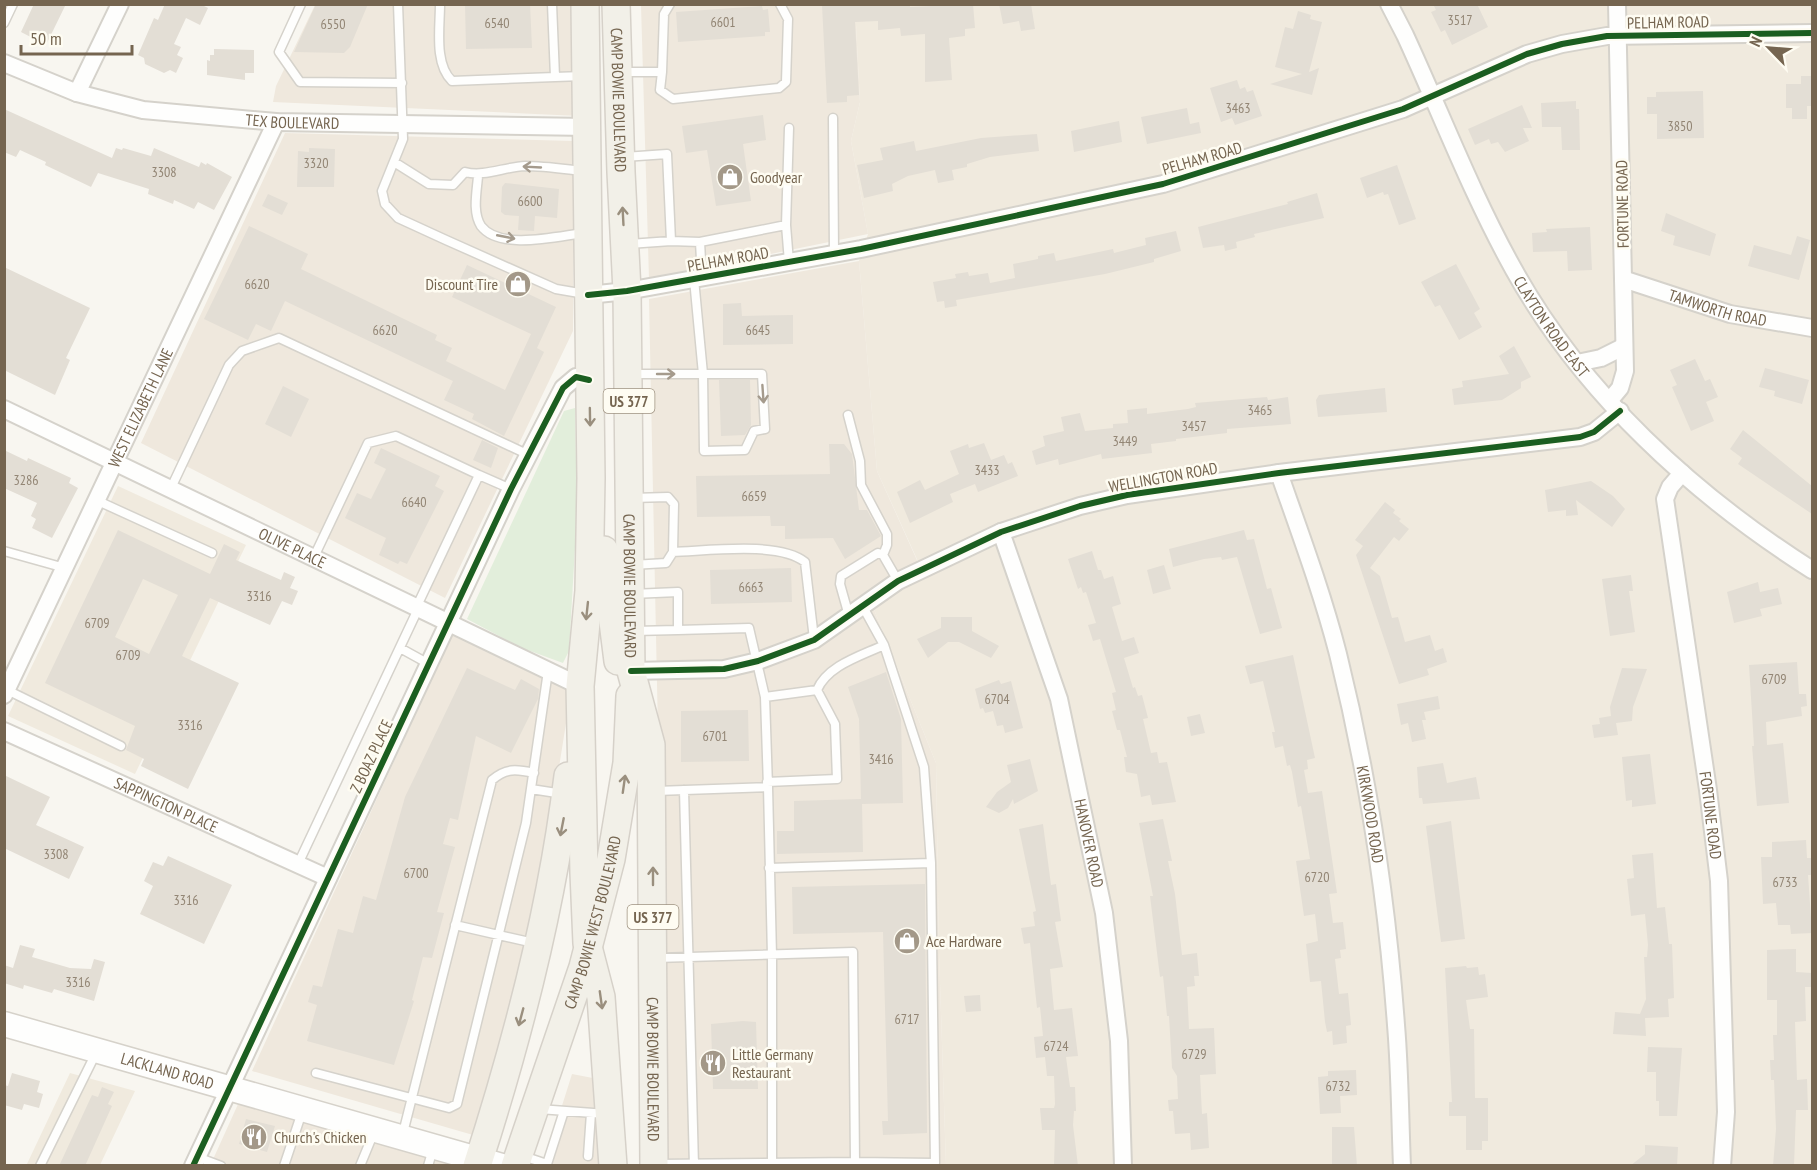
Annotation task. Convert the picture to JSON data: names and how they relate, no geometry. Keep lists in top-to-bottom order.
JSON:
{
  "streets": {
    "main road": ["CAMP BOWIE BOULEVARD", "US 377", "CAMP BOWIE WEST BOULEVARD"],
    "street": [
      "PELHAM ROAD",
      "TEX BOULEVARD",
      "FORTUNE ROAD",
      "TAMWORTH ROAD",
      "CLAYTON ROAD EAST",
      "WEST ELIZABETH LANE",
      "WELLINGTON ROAD",
      "OLIVE PLACE",
      "Z BOAZ PLACE",
      "SAPPINGTON PLACE",
      "KIRKWOOD ROAD",
      "HANOVER ROAD",
      "LACKLAND ROAD"
    ]
  },
  "crossings": [
    ["PELHAM ROAD", "CAMP BOWIE BOULEVARD"],
    ["PELHAM ROAD", "FORTUNE ROAD"],
    ["PELHAM ROAD", "CLAYTON ROAD EAST"],
    ["CAMP BOWIE BOULEVARD", "TEX BOULEVARD"],
    ["CAMP BOWIE BOULEVARD", "WELLINGTON ROAD"],
    ["CAMP BOWIE BOULEVARD", "OLIVE PLACE"],
    ["CAMP BOWIE BOULEVARD", "Z BOAZ PLACE"],
    ["CAMP BOWIE BOULEVARD", "CAMP BOWIE WEST BOULEVARD"],
    ["TEX BOULEVARD", "WEST ELIZABETH LANE"],
    ["FORTUNE ROAD", "TAMWORTH ROAD"],
    ["FORTUNE ROAD", "CLAYTON ROAD EAST"],
    ["FORTUNE ROAD", "WELLINGTON ROAD"],
    ["CLAYTON ROAD EAST", "WELLINGTON ROAD"],
    ["WEST ELIZABETH LANE", "OLIVE PLACE"],
    ["WELLINGTON ROAD", "KIRKWOOD ROAD"],
    ["WELLINGTON ROAD", "HANOVER ROAD"],
    ["WELLINGTON ROAD", "CAMP BOWIE WEST BOULEVARD"],
    ["OLIVE PLACE", "Z BOAZ PLACE"],
    ["Z BOAZ PLACE", "SAPPINGTON PLACE"],
    ["Z BOAZ PLACE", "LACKLAND ROAD"],
    ["CAMP BOWIE WEST BOULEVARD", "LACKLAND ROAD"]
  ],
  "places": {
    "shop": ["Goodyear", "Discount Tire", "Ace Hardware"],
    "restaurant": ["Little Germany Restaurant", "Church's Chicken"]
  },
  "house_numbers": [
    "3517",
    "6601",
    "6540",
    "6550",
    "3463",
    "3850",
    "3320",
    "3308",
    "6600",
    "6620",
    "6620",
    "6645",
    "3465",
    "3457",
    "3449",
    "3433",
    "3286",
    "6659",
    "6640",
    "6663",
    "3316",
    "6709",
    "6709",
    "6709",
    "6704",
    "3316",
    "6701",
    "3416",
    "3308",
    "6700",
    "6720",
    "6733",
    "3316",
    "3316",
    "6717",
    "6724",
    "6729",
    "6732"
  ],
  "scale_bar": "50 m",
  "north": "top left"
}
